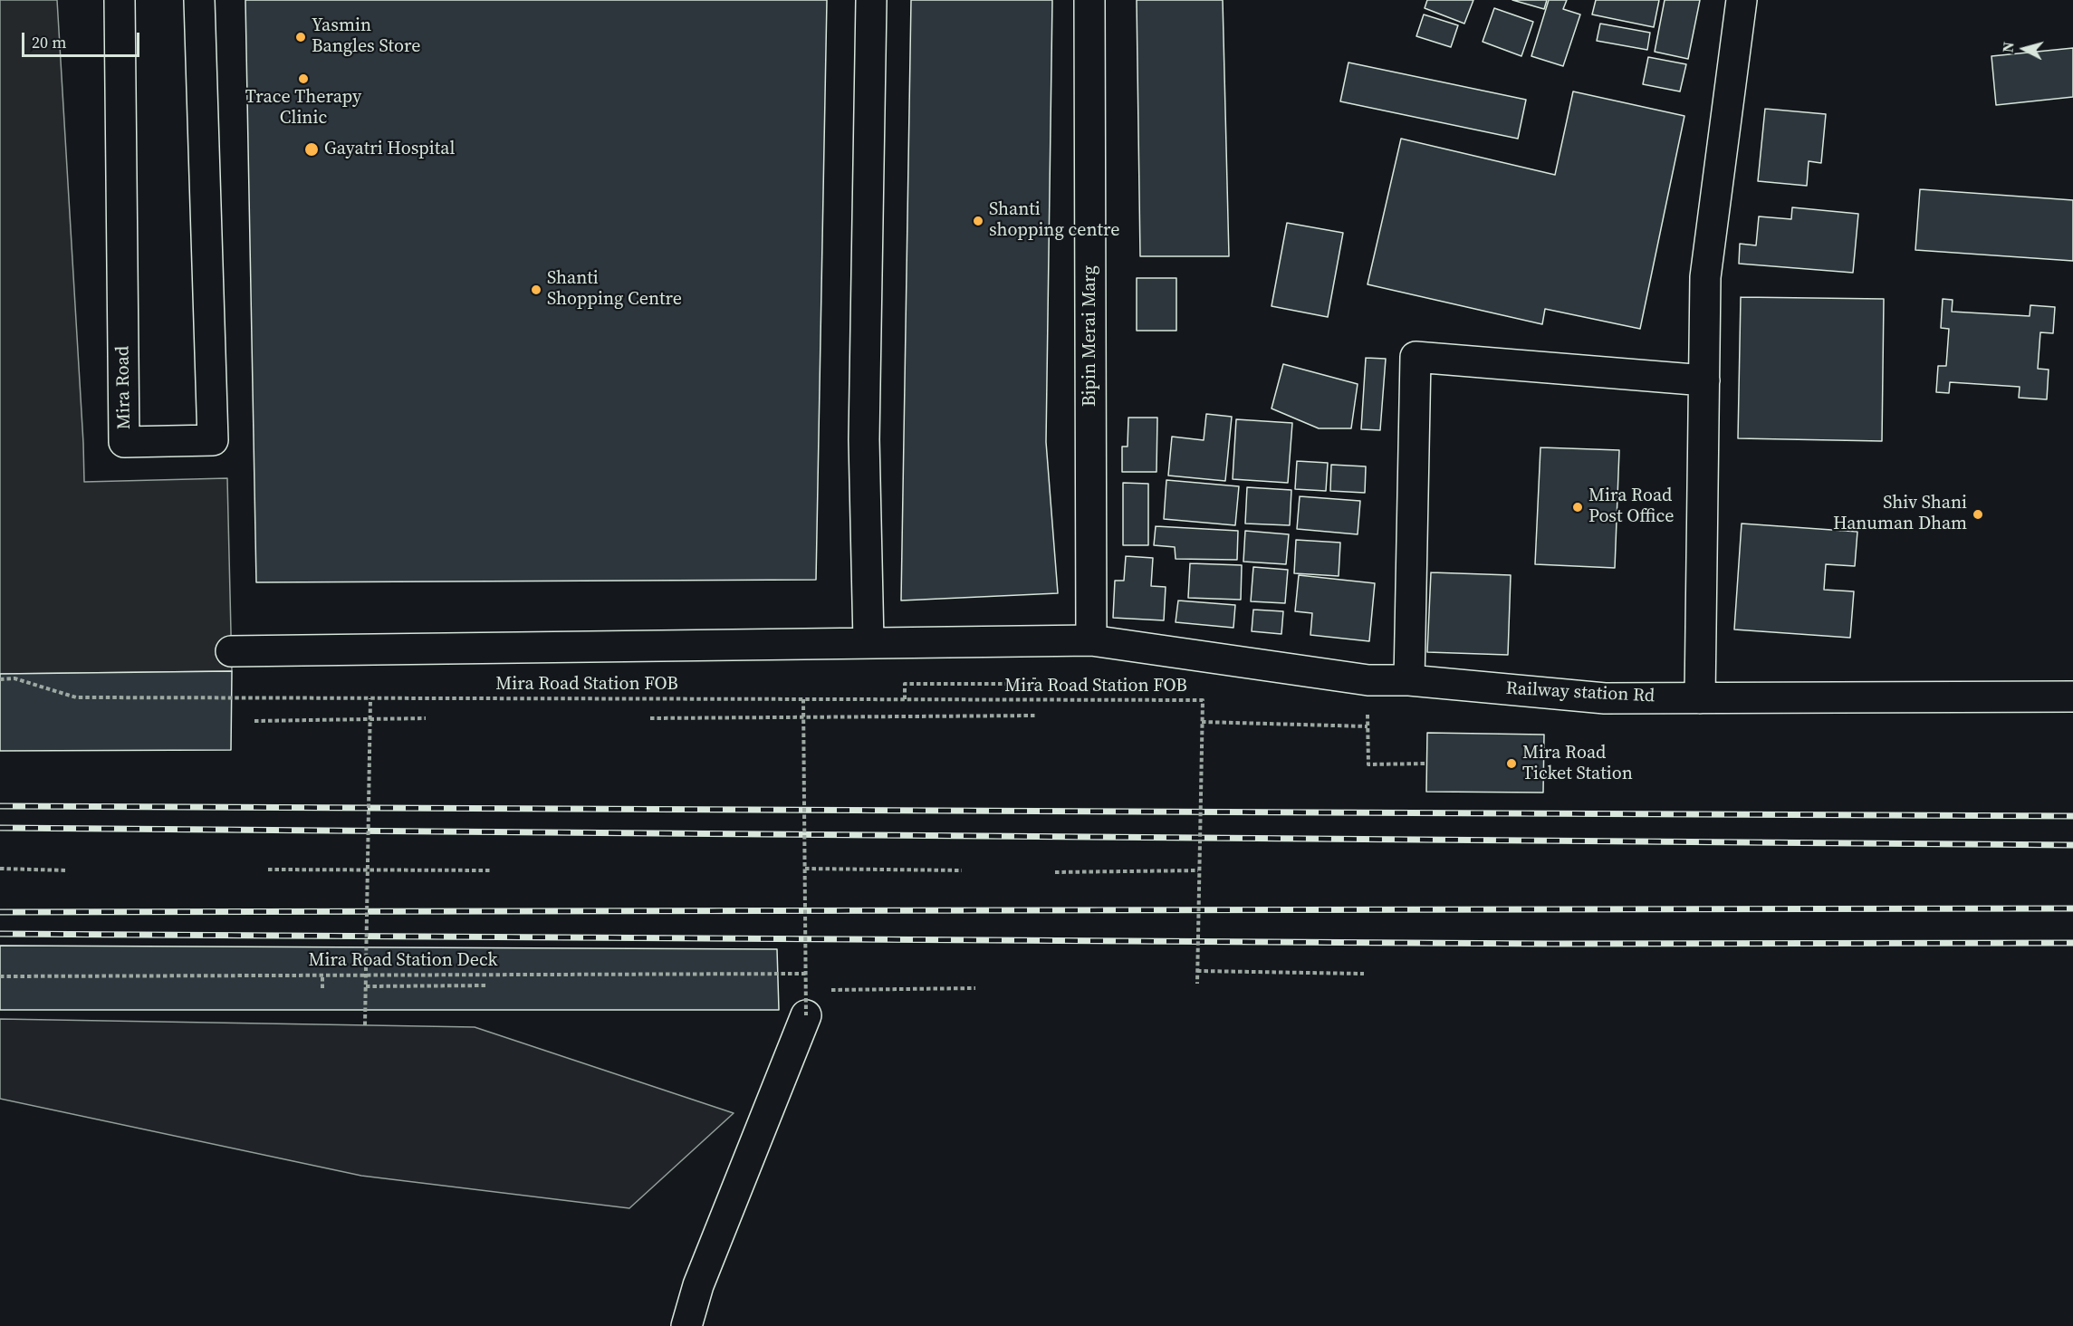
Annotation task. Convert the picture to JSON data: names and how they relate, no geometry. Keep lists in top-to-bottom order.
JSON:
{
  "streets": {
    "street": ["Bipin Merai Marg", "Mira Road", "Railway station Rd"],
    "path": ["Mira Road Station FOB", "Mira Road Station Deck"]
  },
  "crossings": [
    ["Bipin Merai Marg", "Railway station Rd"]
  ],
  "places": [
    "Yasmin Bangles Store",
    "Trace Therapy Clinic",
    "Gayatri Hospital",
    "Shanti shopping centre",
    "Shanti Shopping Centre",
    "Mira Road Post Office",
    "Shiv Shani Hanuman Dham",
    "Mira Road Ticket Station"
  ],
  "scale_bar": "20 m",
  "north": "left"
}
